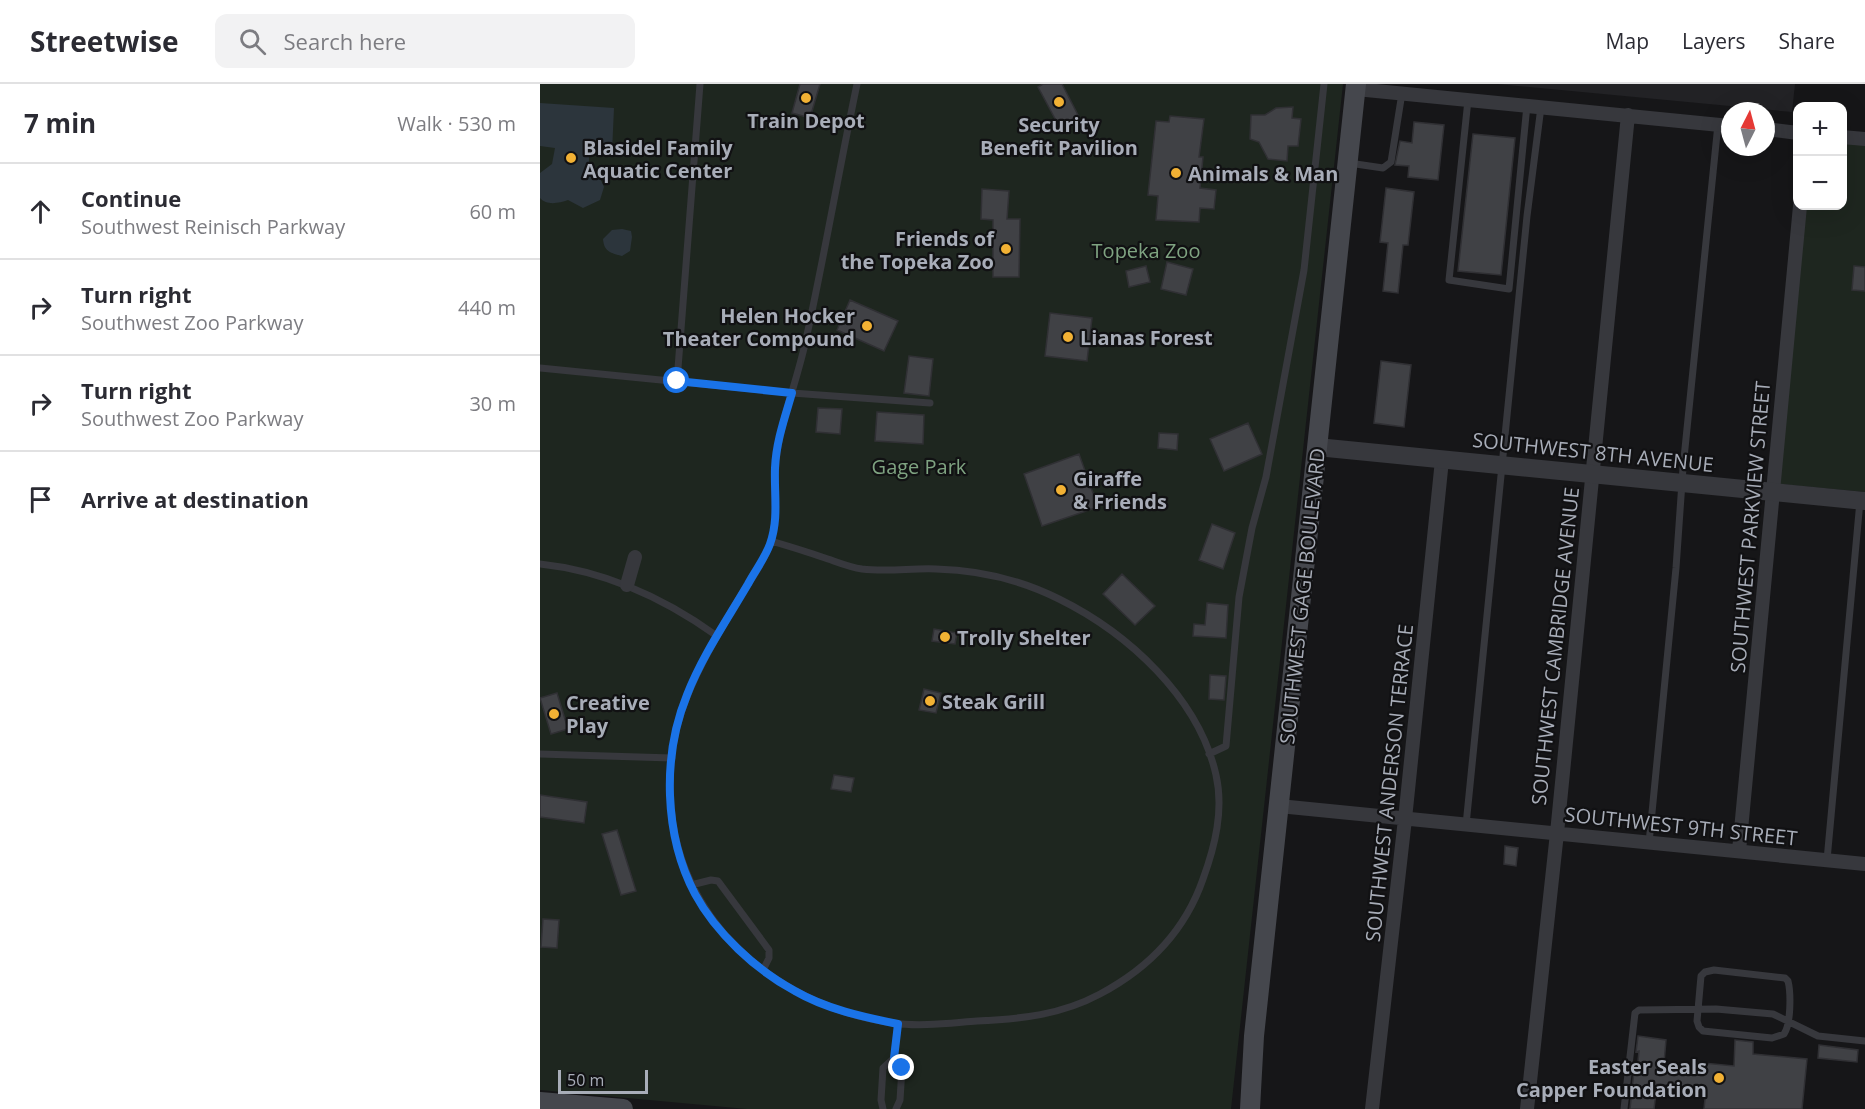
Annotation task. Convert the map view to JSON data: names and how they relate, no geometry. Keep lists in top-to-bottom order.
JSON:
{
  "streets": {
    "main road": ["SOUTHWEST GAGE BOULEVARD"],
    "street": [
      "SOUTHWEST 8TH AVENUE",
      "SOUTHWEST PARKVIEW STREET",
      "SOUTHWEST CAMBRIDGE AVENUE",
      "SOUTHWEST ANDERSON TERRACE",
      "SOUTHWEST 9TH STREET"
    ]
  },
  "crossings": [
    ["SOUTHWEST 8TH AVENUE", "SOUTHWEST PARKVIEW STREET"],
    ["SOUTHWEST 8TH AVENUE", "SOUTHWEST GAGE BOULEVARD"],
    ["SOUTHWEST 8TH AVENUE", "SOUTHWEST CAMBRIDGE AVENUE"],
    ["SOUTHWEST 8TH AVENUE", "SOUTHWEST ANDERSON TERRACE"],
    ["SOUTHWEST PARKVIEW STREET", "SOUTHWEST 9TH STREET"],
    ["SOUTHWEST GAGE BOULEVARD", "SOUTHWEST 9TH STREET"],
    ["SOUTHWEST CAMBRIDGE AVENUE", "SOUTHWEST 9TH STREET"],
    ["SOUTHWEST ANDERSON TERRACE", "SOUTHWEST 9TH STREET"]
  ],
  "parks": ["Topeka Zoo", "Gage Park"],
  "places": [
    "Train Depot",
    "Security Benefit Pavilion",
    "Blasidel Family Aquatic Center",
    "Animals & Man",
    "Friends of the Topeka Zoo",
    "Helen Hocker Theater Compound",
    "Lianas Forest",
    "Giraffe & Friends",
    "Trolly Shelter",
    "Steak Grill",
    "Creative Play",
    "Easter Seals Capper Foundation"
  ],
  "scale_bar": "50 m",
  "north": "top",
  "page": {
    "header": "Streetwise",
    "search": "Search here",
    "nav": ["Map", "Layers", "Share"],
    "heading": ["7 min", "Walk · 530 m"],
    "map_buttons": ["+", "−"],
    "list": [
      ["Continue", "Southwest Reinisch Parkway", "60 m"],
      ["Turn right", "Southwest Zoo Parkway", "440 m"],
      ["Turn right", "Southwest Zoo Parkway", "30 m"],
      "Arrive at destination"
    ],
    "scale": "50 m"
  }
}
